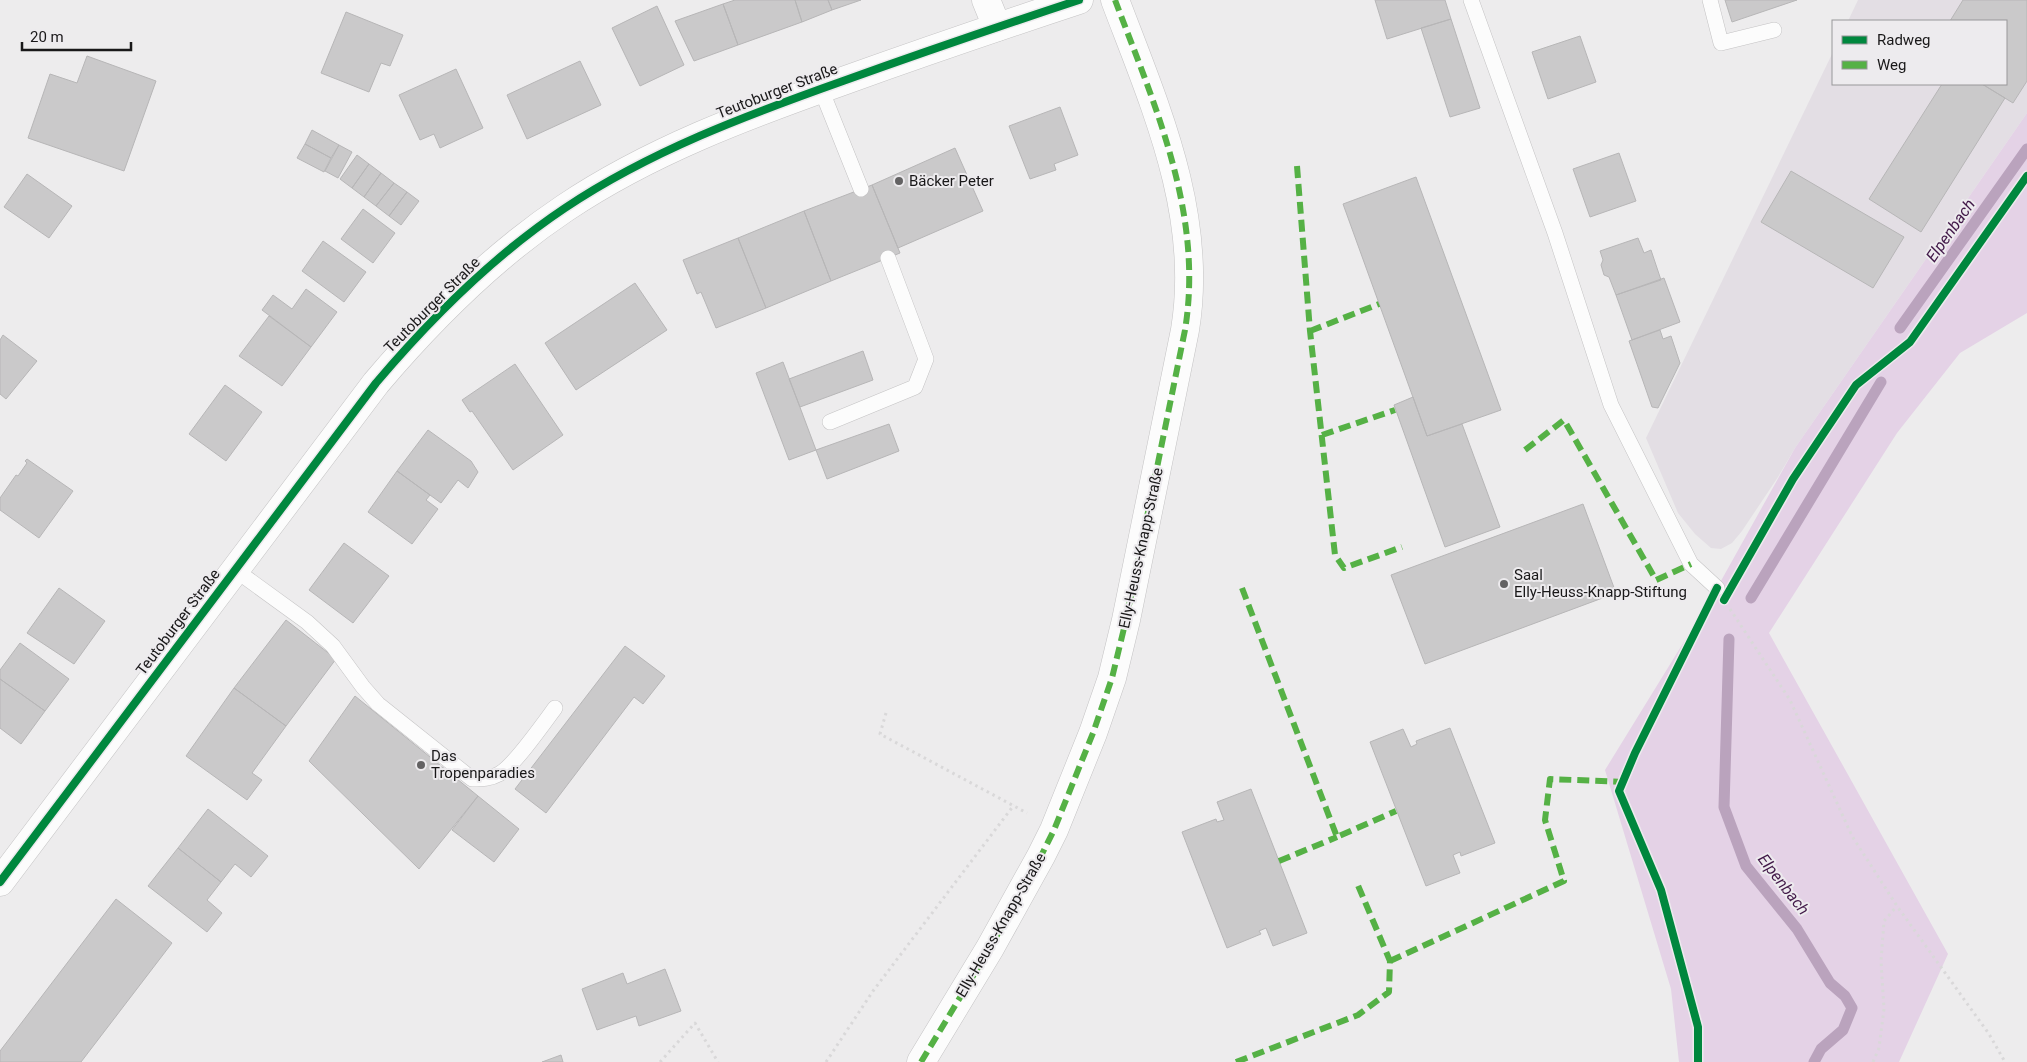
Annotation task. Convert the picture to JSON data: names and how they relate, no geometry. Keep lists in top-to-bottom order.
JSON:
{
  "streets": {
    "main road": ["Teutoburger Straße", "Elly-Heuss-Knapp-Straße"]
  },
  "water": ["Elpenbach"],
  "places": ["Bäcker Peter", "Saal Elly-Heuss-Knapp-Stiftung", "Das Tropenparadies"],
  "legend": ["Radweg", "Weg"],
  "scale_bar": "20 m"
}
